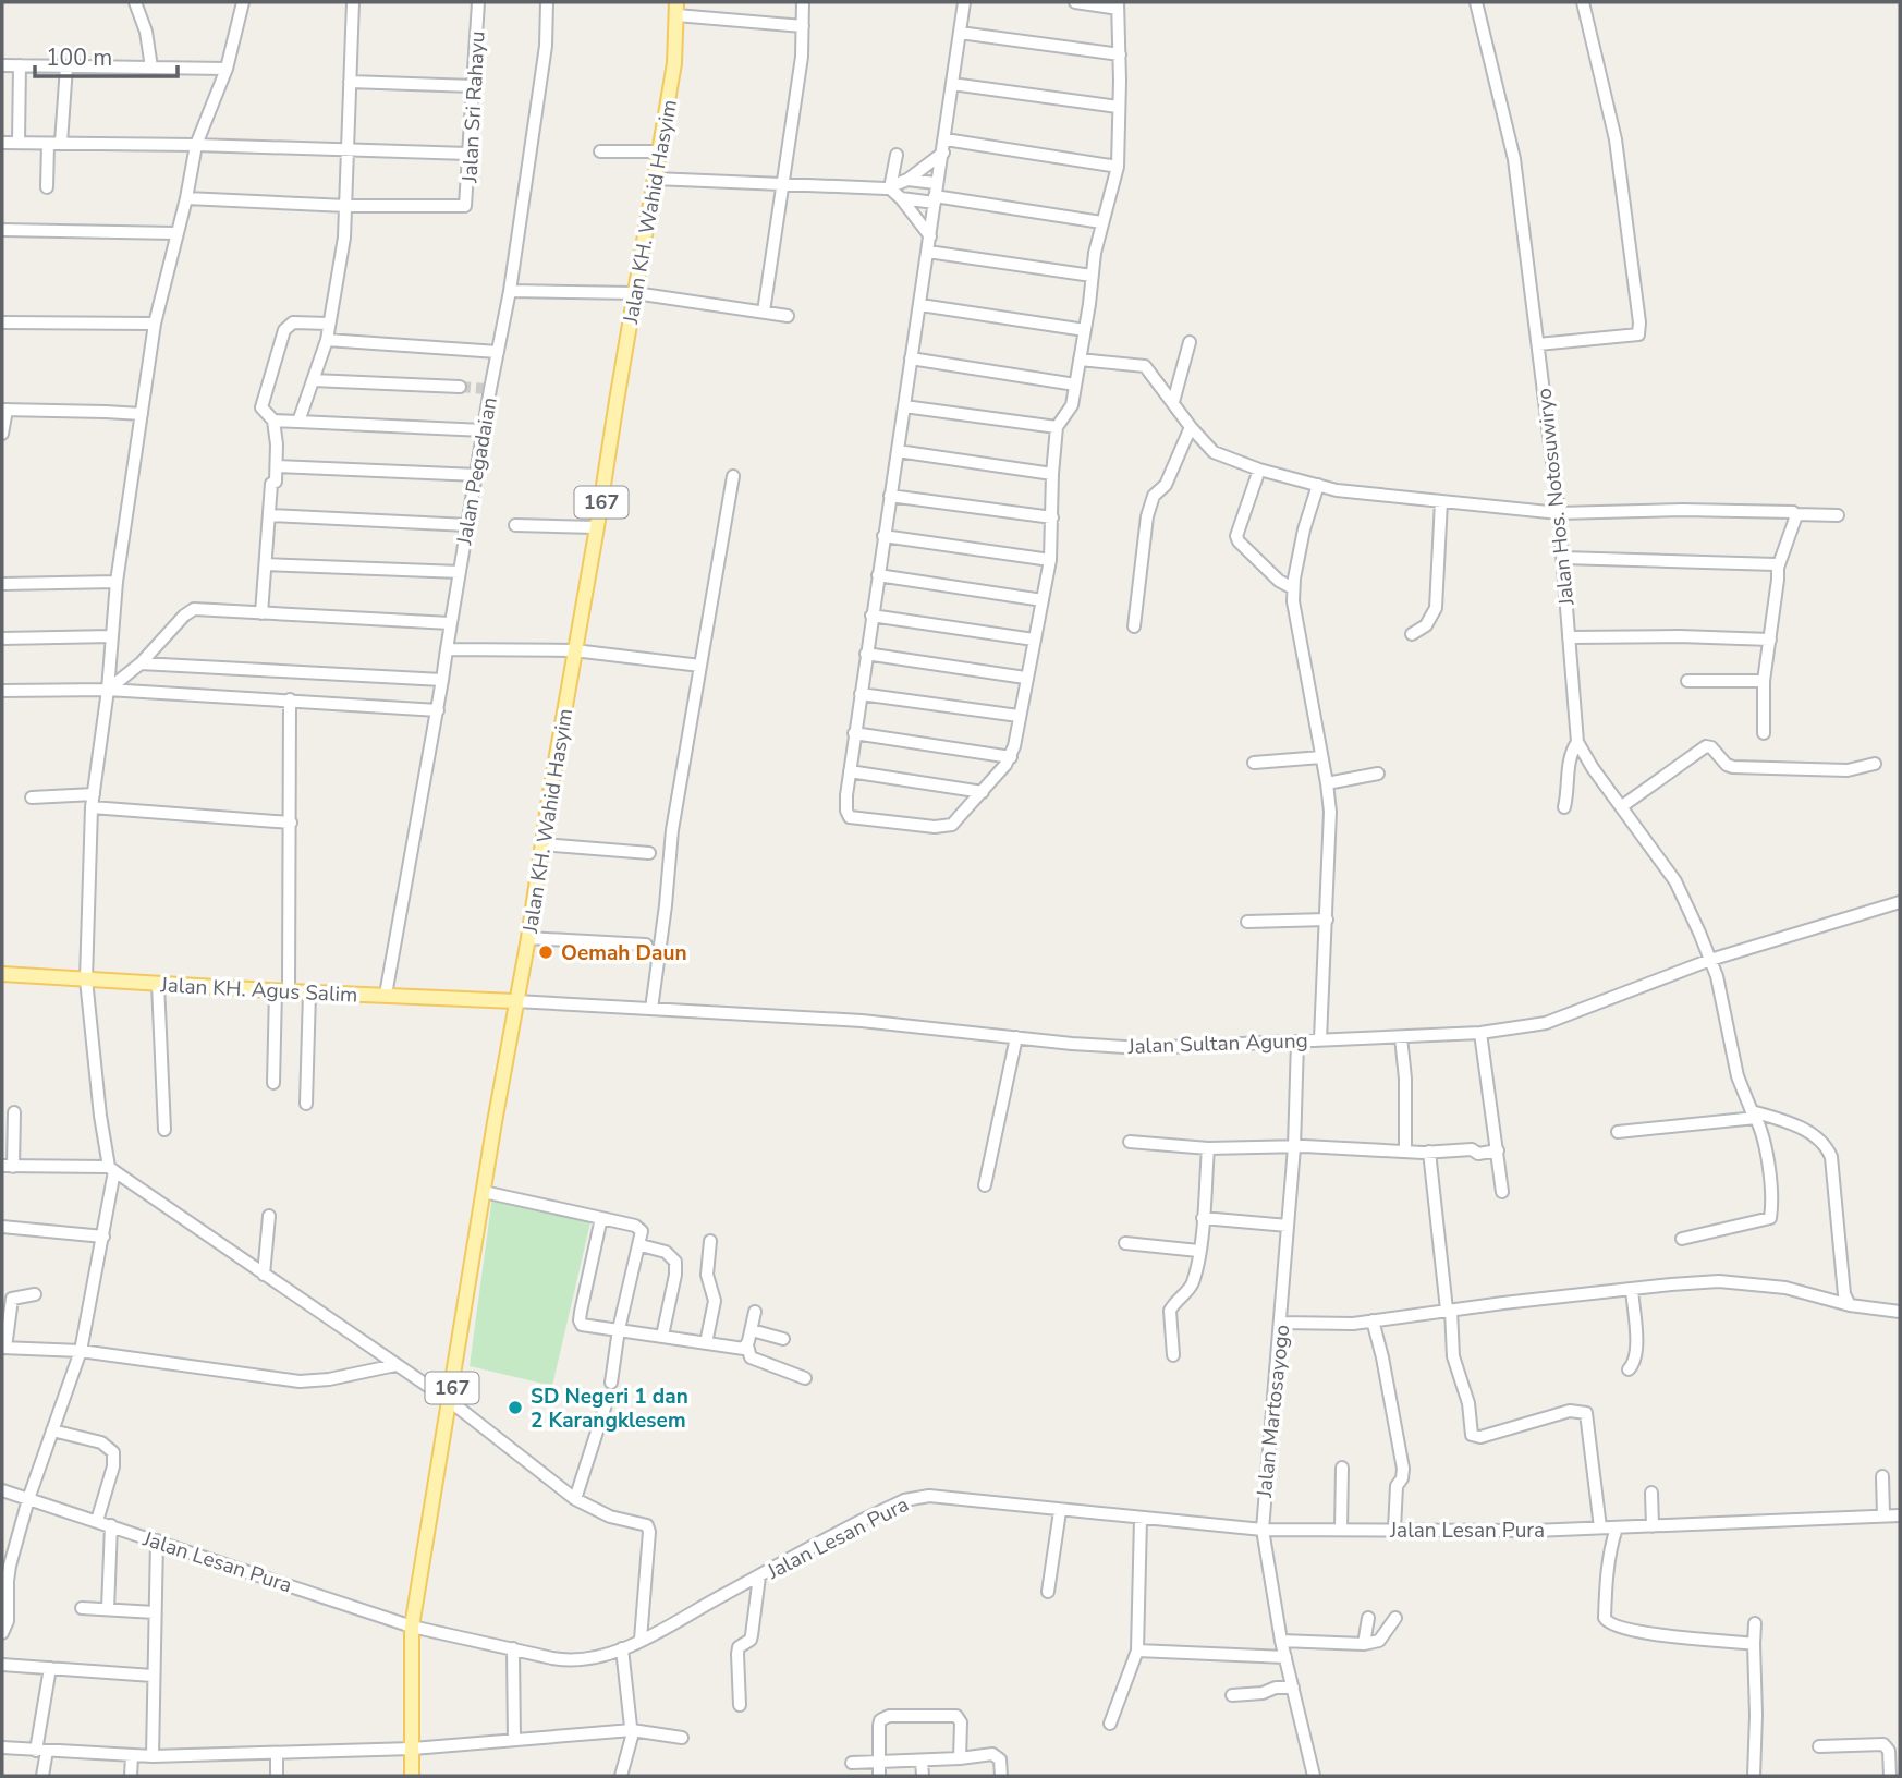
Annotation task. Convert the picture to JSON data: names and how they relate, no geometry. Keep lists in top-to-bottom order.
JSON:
{
  "streets": {
    "main road": ["Jalan KH. Wahid Hasyim", "167", "Jalan KH. Agus Salim"],
    "street": [
      "Jalan Sri Rahayu",
      "Jalan Pegadaian",
      "Jalan Hos. Notosuwiryo",
      "Jalan Sultan Agung",
      "Jalan Martosayogo",
      "Jalan Lesan Pura"
    ]
  },
  "crossings": [
    ["Jalan KH. Wahid Hasyim", "Jalan KH. Agus Salim"],
    ["Jalan KH. Wahid Hasyim", "Jalan Sultan Agung"],
    ["Jalan KH. Wahid Hasyim", "Jalan Lesan Pura"],
    ["Jalan Pegadaian", "Jalan KH. Agus Salim"],
    ["Jalan Hos. Notosuwiryo", "Jalan Sultan Agung"],
    ["Jalan KH. Agus Salim", "Jalan Sultan Agung"],
    ["Jalan Sultan Agung", "Jalan Martosayogo"],
    ["Jalan Martosayogo", "Jalan Lesan Pura"]
  ],
  "places": ["Oemah Daun", "SD Negeri 1 dan 2 Karangklesem"],
  "scale_bar": "100 m"
}
